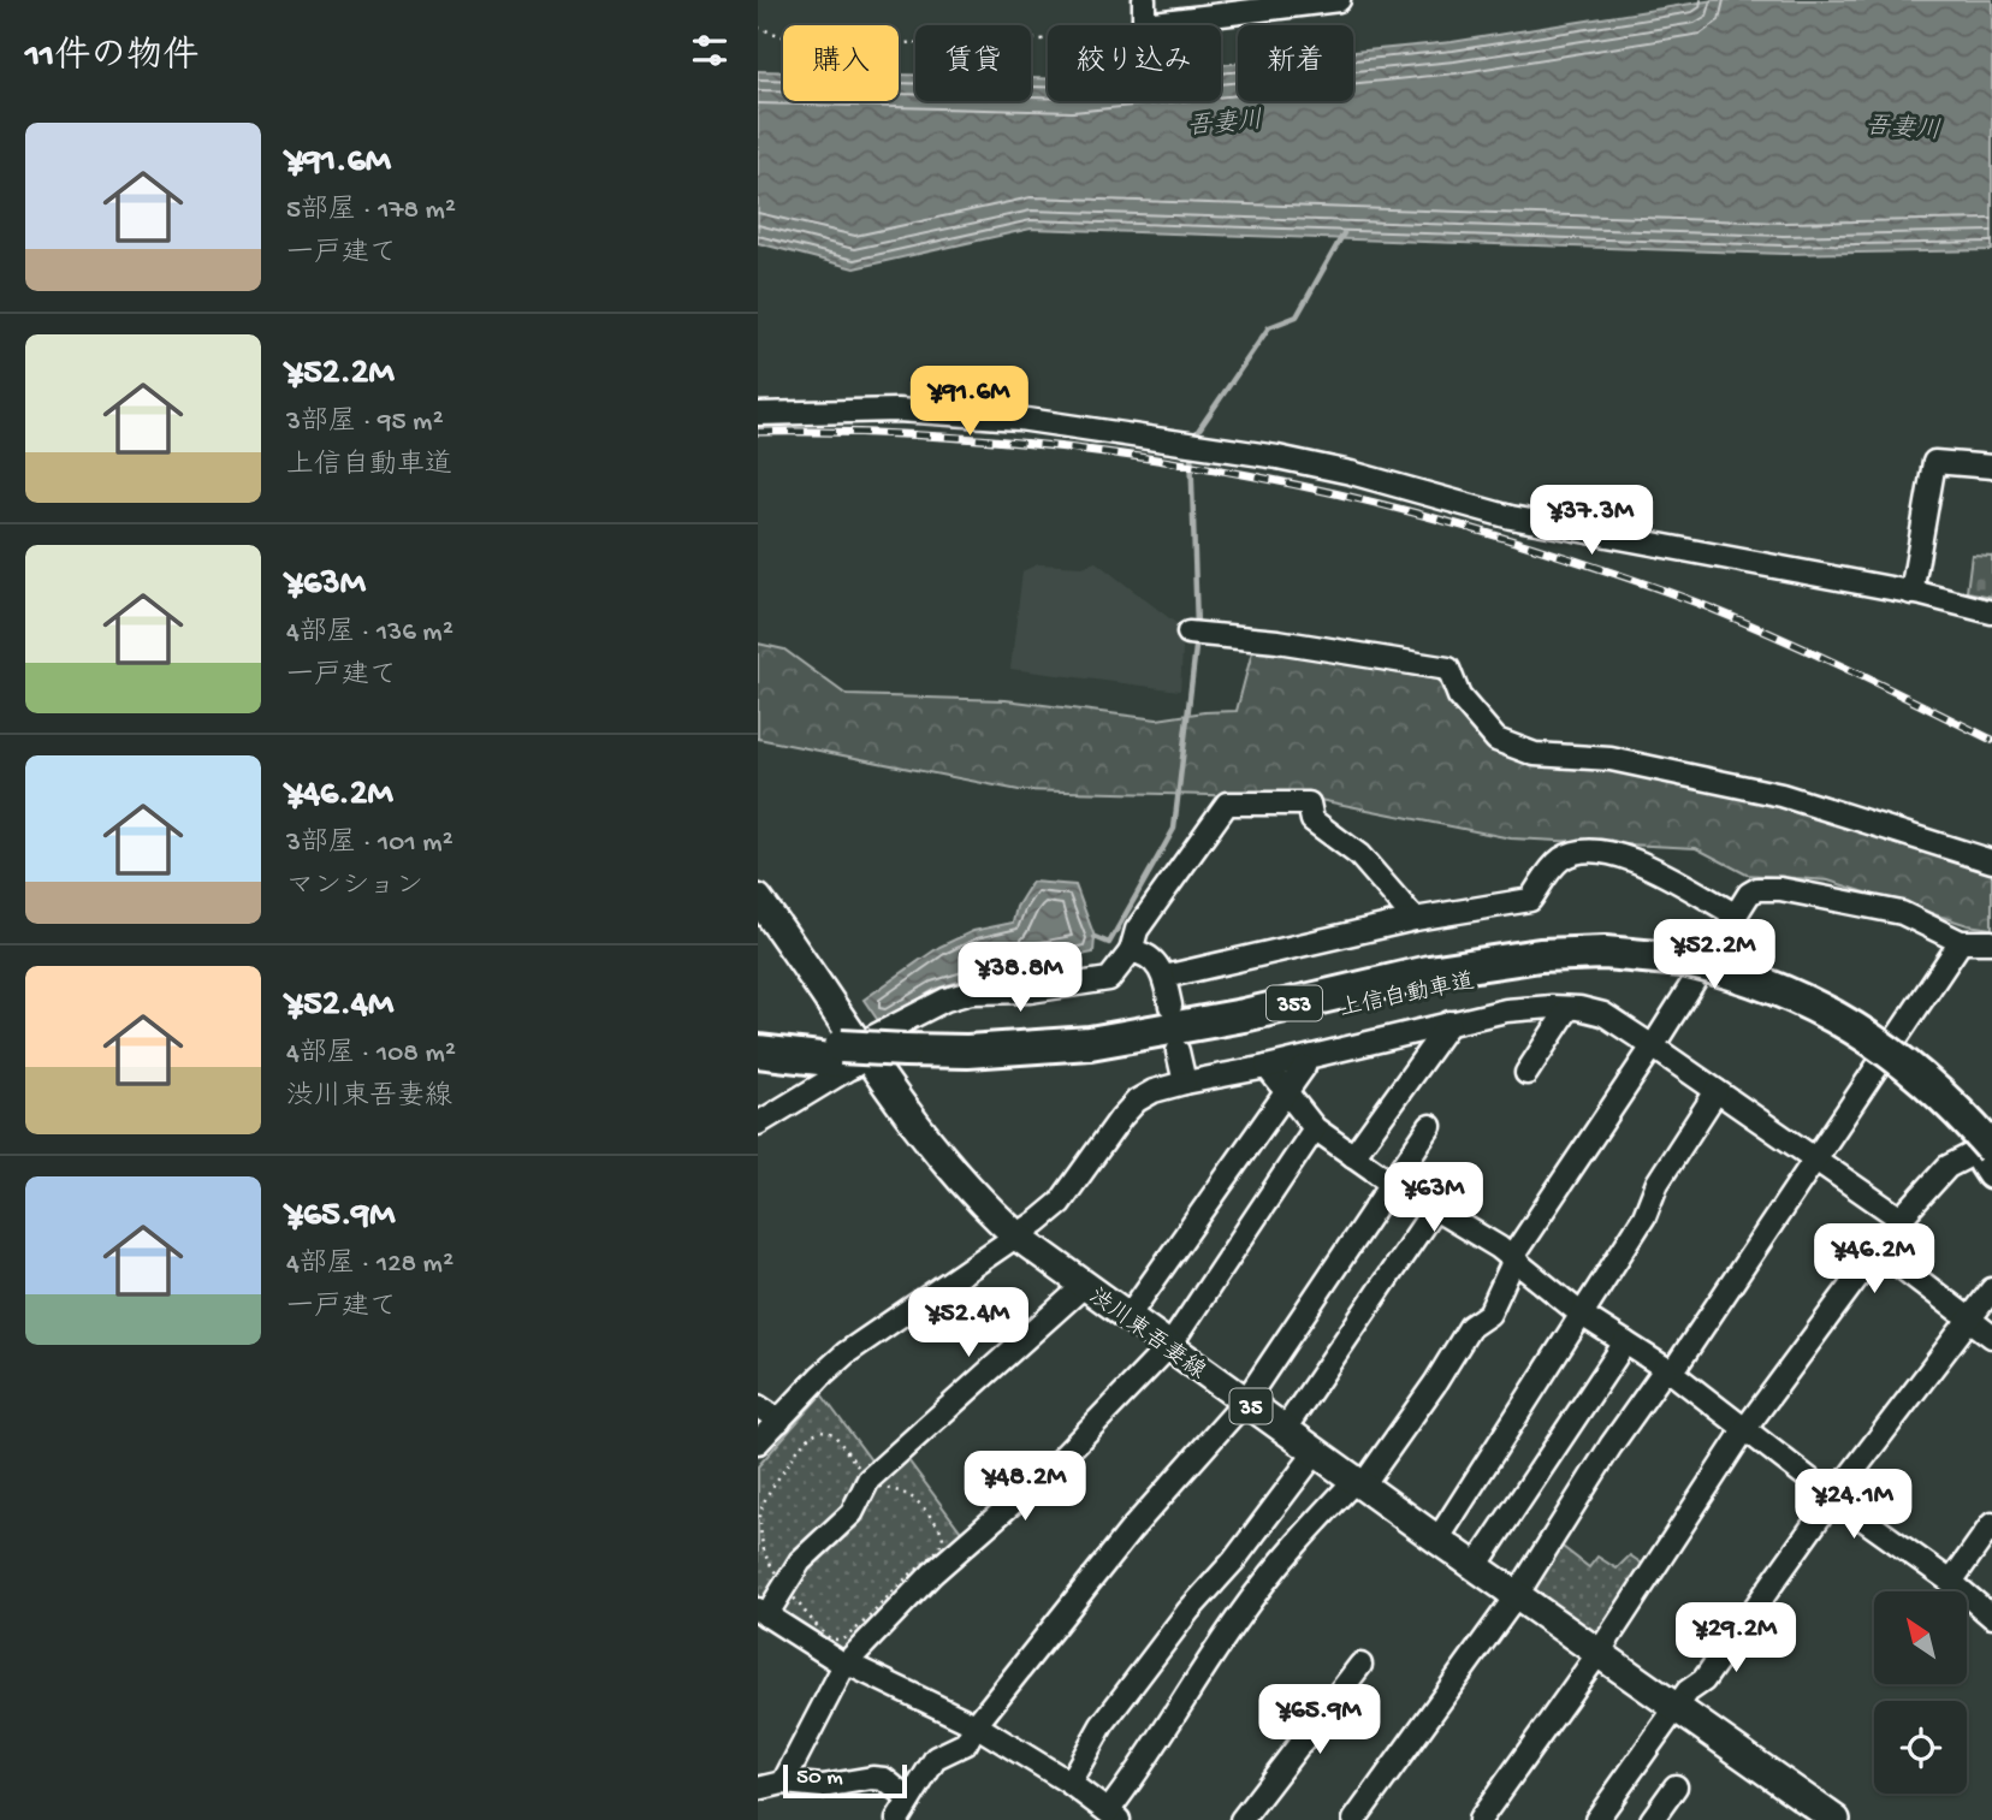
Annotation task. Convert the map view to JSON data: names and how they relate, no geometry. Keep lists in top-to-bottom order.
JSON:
{
  "streets": {
    "highway": ["上信自動車道", "353"],
    "main road": ["渋川東吾妻線", "35"]
  },
  "water": ["吾妻川"],
  "scale_bar": "50 m",
  "north": "top left",
  "page": {
    "heading": "11件の物件",
    "chip": [
      "購入",
      "賃貸",
      "絞り込み",
      "新着"
    ],
    "list": [
      {
        "name": "¥91.6M",
        "note": "5部屋 · 178 m² · 一戸建て"
      },
      {
        "name": "¥52.2M",
        "note": "3部屋 · 95 m² · 上信自動車道"
      },
      {
        "name": "¥63M",
        "note": "4部屋 · 136 m² · 一戸建て"
      },
      {
        "name": "¥46.2M",
        "note": "3部屋 · 101 m² · マンション"
      },
      {
        "name": "¥52.4M",
        "note": "4部屋 · 108 m² · 渋川東吾妻線"
      },
      {
        "name": "¥65.9M",
        "note": "4部屋 · 128 m² · 一戸建て"
      }
    ],
    "price": [
      "¥91.6M",
      "¥37.3M",
      "¥52.2M",
      "¥38.8M",
      "¥63M",
      "¥46.2M",
      "¥52.4M",
      "¥48.2M",
      "¥24.1M",
      "¥29.2M",
      "¥65.9M"
    ],
    "scale": "50 m"
  }
}
